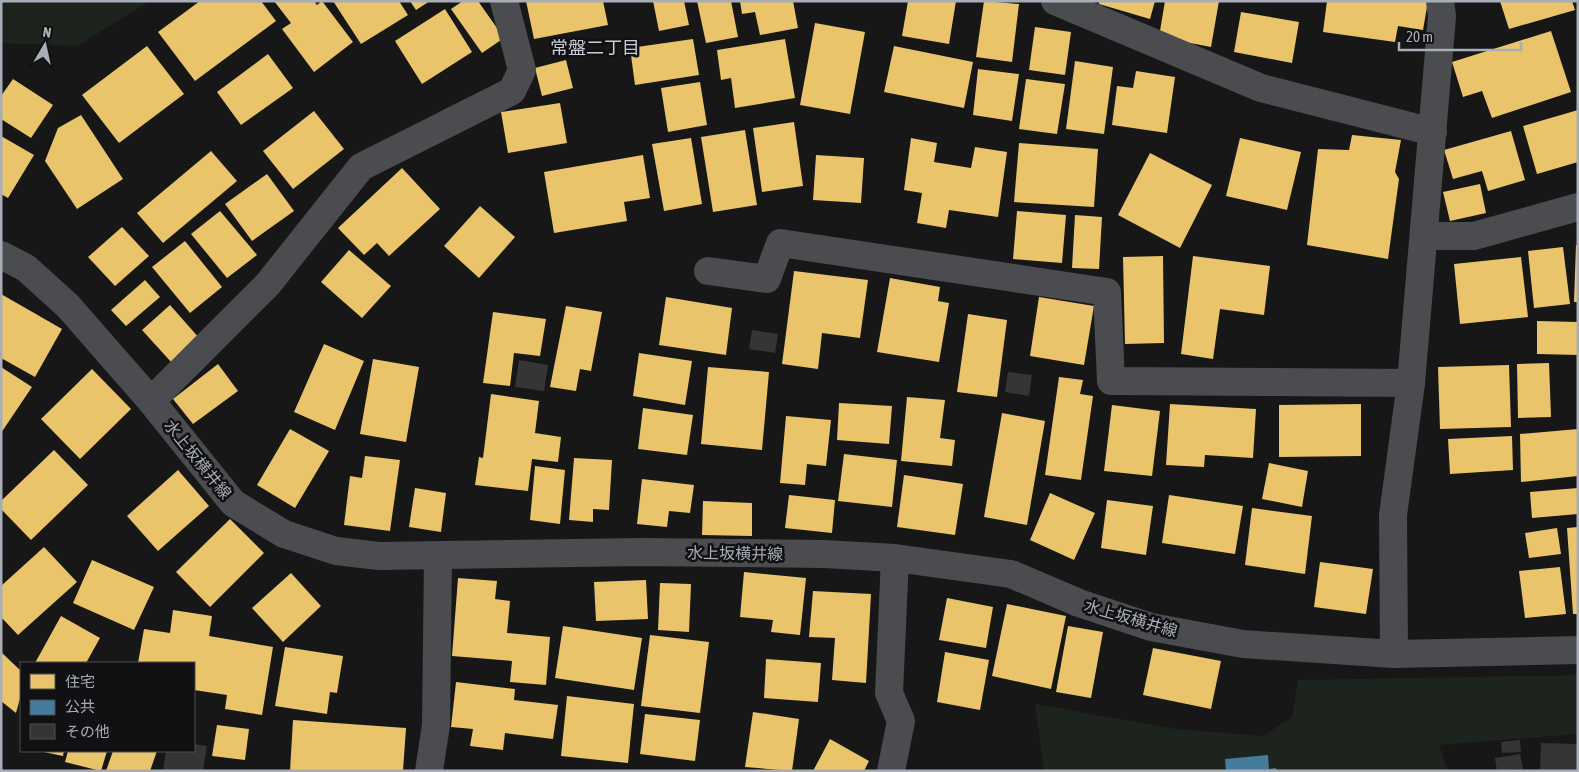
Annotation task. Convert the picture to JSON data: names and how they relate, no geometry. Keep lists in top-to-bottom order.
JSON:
{
  "streets": {
    "street": ["水上坂横井線"]
  },
  "districts": ["常盤二丁目"],
  "legend": ["住宅", "公共", "その他"],
  "scale_bar": "20 m",
  "north": "top"
}
